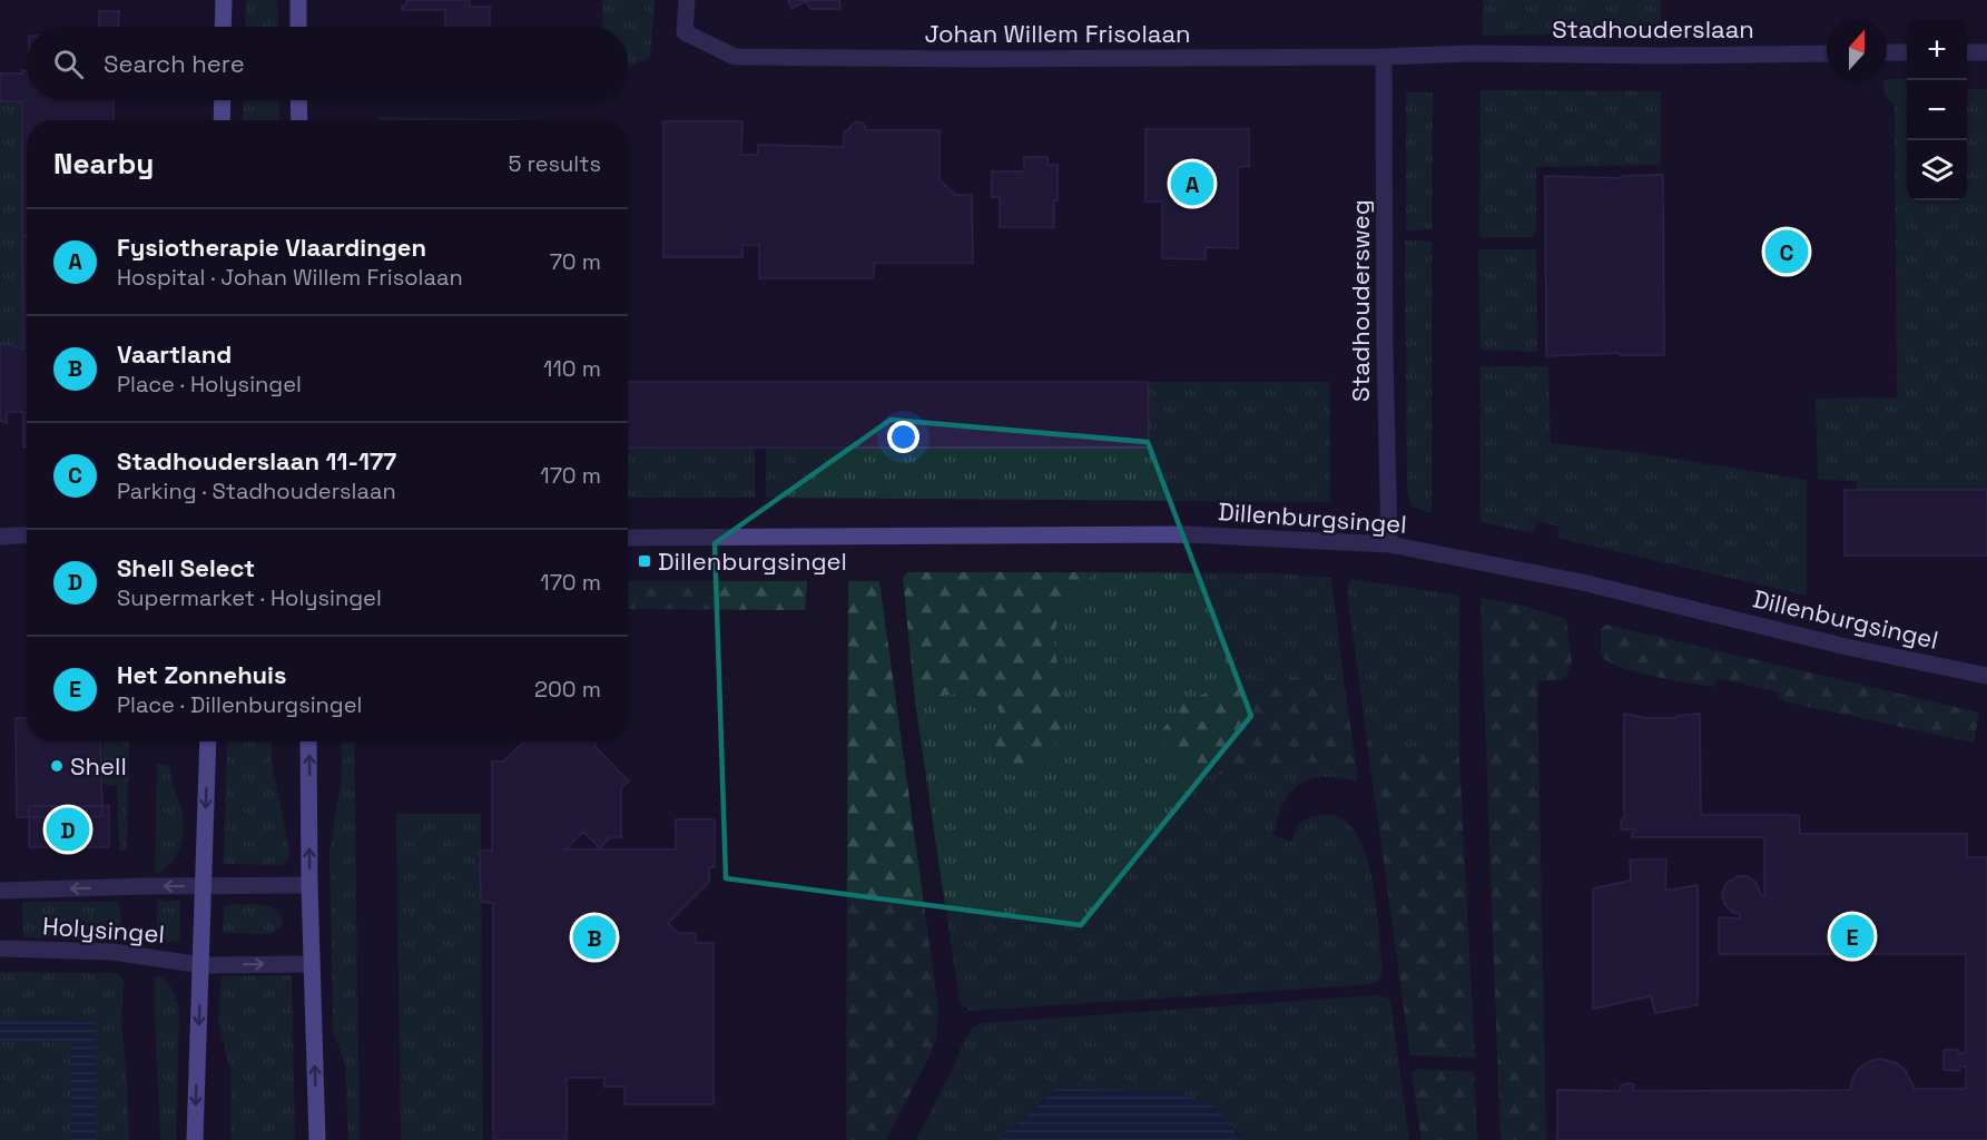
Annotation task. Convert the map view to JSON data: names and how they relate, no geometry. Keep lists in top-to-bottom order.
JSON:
{
  "streets": {
    "street": [
      "Stadhouderslaan",
      "Johan Willem Frisolaan",
      "Stadhoudersweg",
      "Dillenburgsingel",
      "Holysingel"
    ]
  },
  "crossings": [
    ["Stadhouderslaan", "Johan Willem Frisolaan"],
    ["Johan Willem Frisolaan", "Stadhoudersweg"],
    ["Stadhoudersweg", "Dillenburgsingel"]
  ],
  "places": {
    "transit": ["Dillenburgsingel"],
    "other": ["Shell"]
  },
  "north": "top",
  "page": {
    "map_buttons": ["+", "−"],
    "search": "Search here",
    "heading": ["Nearby", "5 results"],
    "pins": [
      "A",
      "C",
      "D",
      "E",
      "B"
    ],
    "list": [
      {
        "mark": "A",
        "name": "Fysiotherapie Vlaardingen",
        "note": "Hospital · Johan Willem Frisolaan",
        "value": "70 m"
      },
      {
        "mark": "B",
        "name": "Vaartland",
        "note": "Place · Holysingel",
        "value": "110 m"
      },
      {
        "mark": "C",
        "name": "Stadhouderslaan 11-177",
        "note": "Parking · Stadhouderslaan",
        "value": "170 m"
      },
      {
        "mark": "D",
        "name": "Shell Select",
        "note": "Supermarket · Holysingel",
        "value": "170 m"
      },
      {
        "mark": "E",
        "name": "Het Zonnehuis",
        "note": "Place · Dillenburgsingel",
        "value": "200 m"
      }
    ]
  }
}
